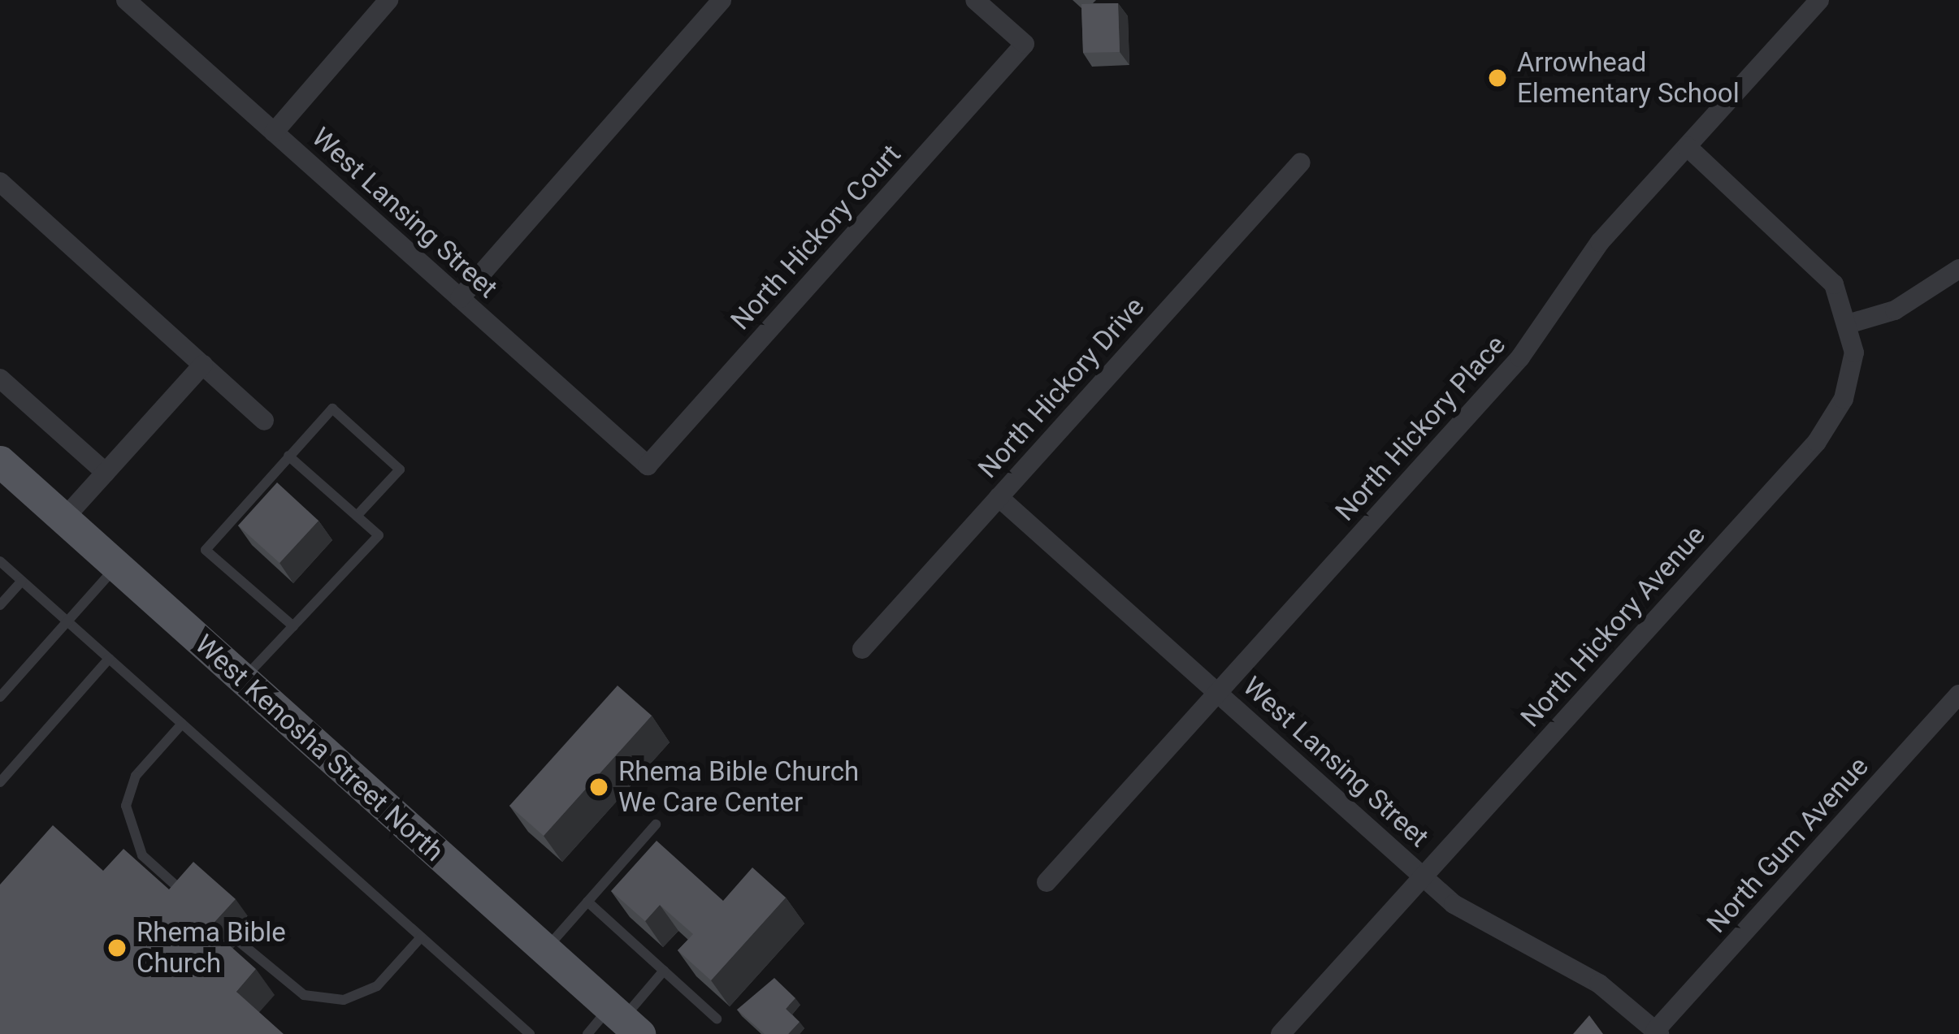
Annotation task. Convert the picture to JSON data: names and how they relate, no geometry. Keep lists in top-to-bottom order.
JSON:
{
  "streets": {
    "main road": ["West Kenosha Street North"],
    "street": [
      "West Lansing Street",
      "North Hickory Court",
      "North Hickory Drive",
      "North Hickory Place",
      "North Hickory Avenue",
      "North Gum Avenue"
    ]
  },
  "crossings": [
    ["West Lansing Street", "North Hickory Court"],
    ["West Lansing Street", "North Hickory Drive"],
    ["West Lansing Street", "North Hickory Place"],
    ["West Lansing Street", "North Hickory Avenue"],
    ["West Lansing Street", "North Gum Avenue"]
  ],
  "places": ["Arrowhead Elementary School", "Rhema Bible Church We Care Center", "Rhema Bible Church"]
}
